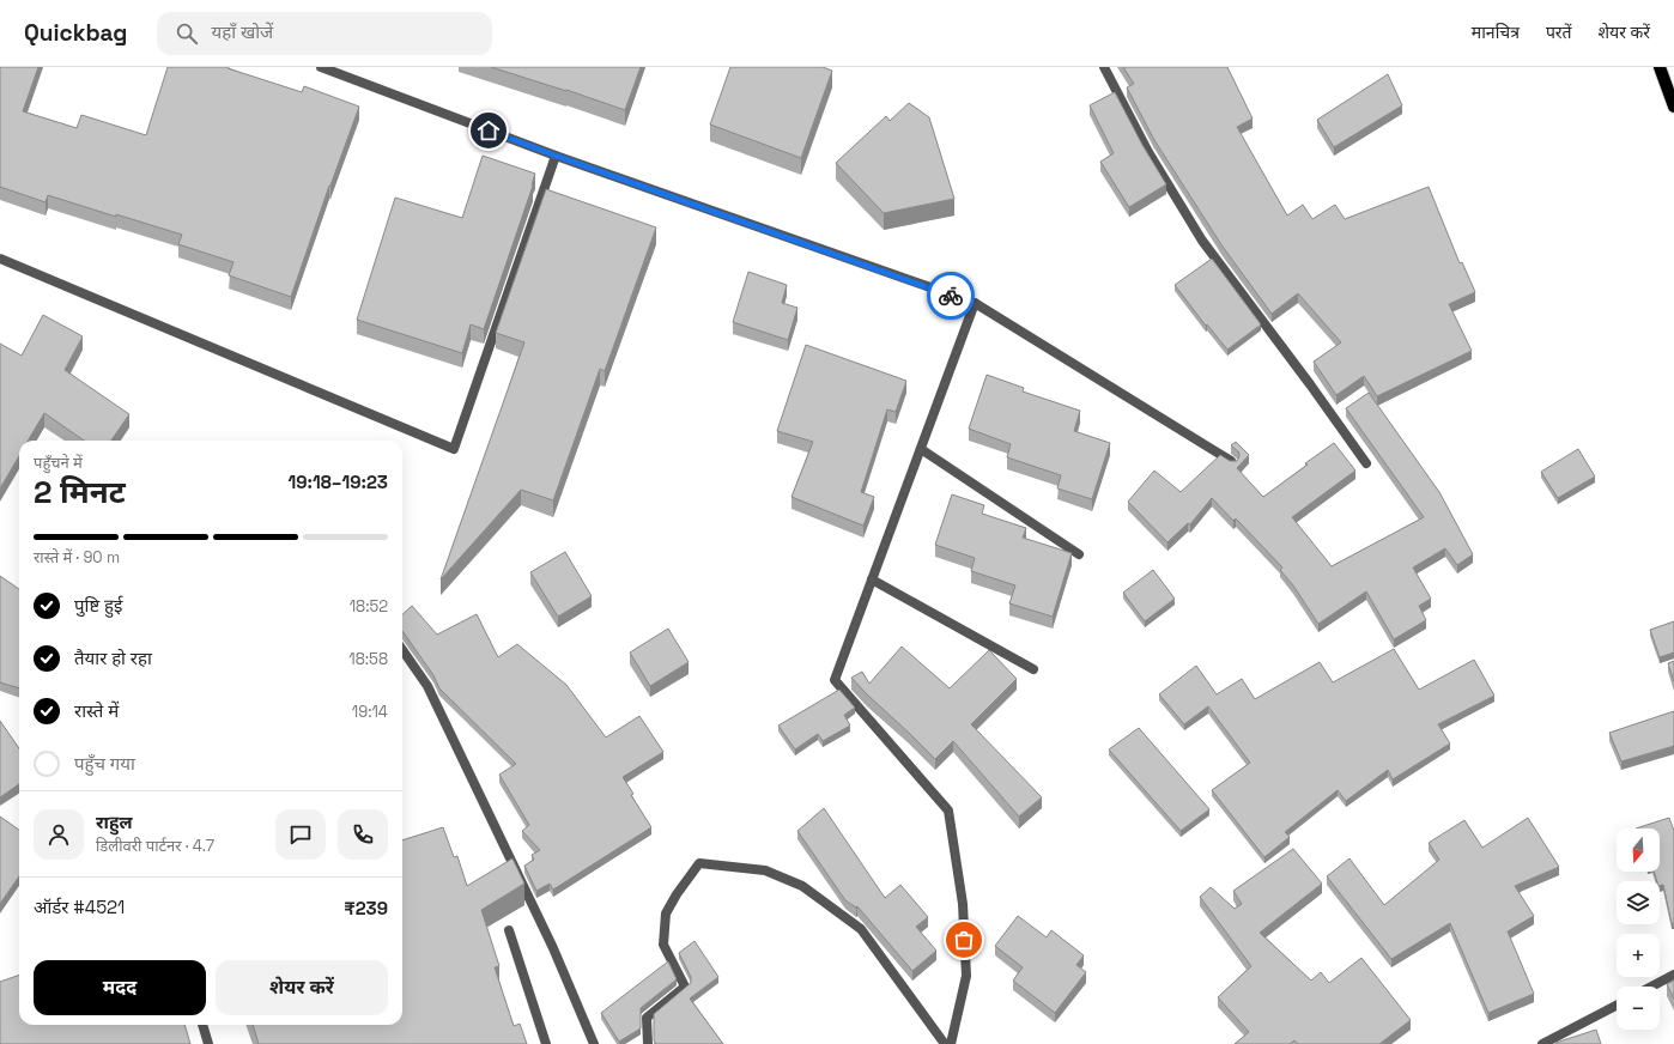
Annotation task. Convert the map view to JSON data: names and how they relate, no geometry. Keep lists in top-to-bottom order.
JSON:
{
  "north": "bottom",
  "page": {
    "header": "Quickbag",
    "search": "यहाँ खोजें",
    "nav": ["मानचित्र", "परतें", "शेयर करें"],
    "heading": ["2 मिनट", "पहुँचने में", "19:18–19:23"],
    "panel": [
      "राहुल",
      "डिलीवरी पार्टनर · 4.7",
      "ऑर्डर #4521",
      "₹239"
    ],
    "bar": "रास्ते में · 90 m",
    "list": [
      ["पुष्टि हुई", "18:52"],
      ["तैयार हो रहा", "18:58"],
      ["रास्ते में", "19:14"],
      "पहुँच गया"
    ],
    "map_buttons": ["+", "−"],
    "buttons": ["मदद", "शेयर करें"]
  }
}
